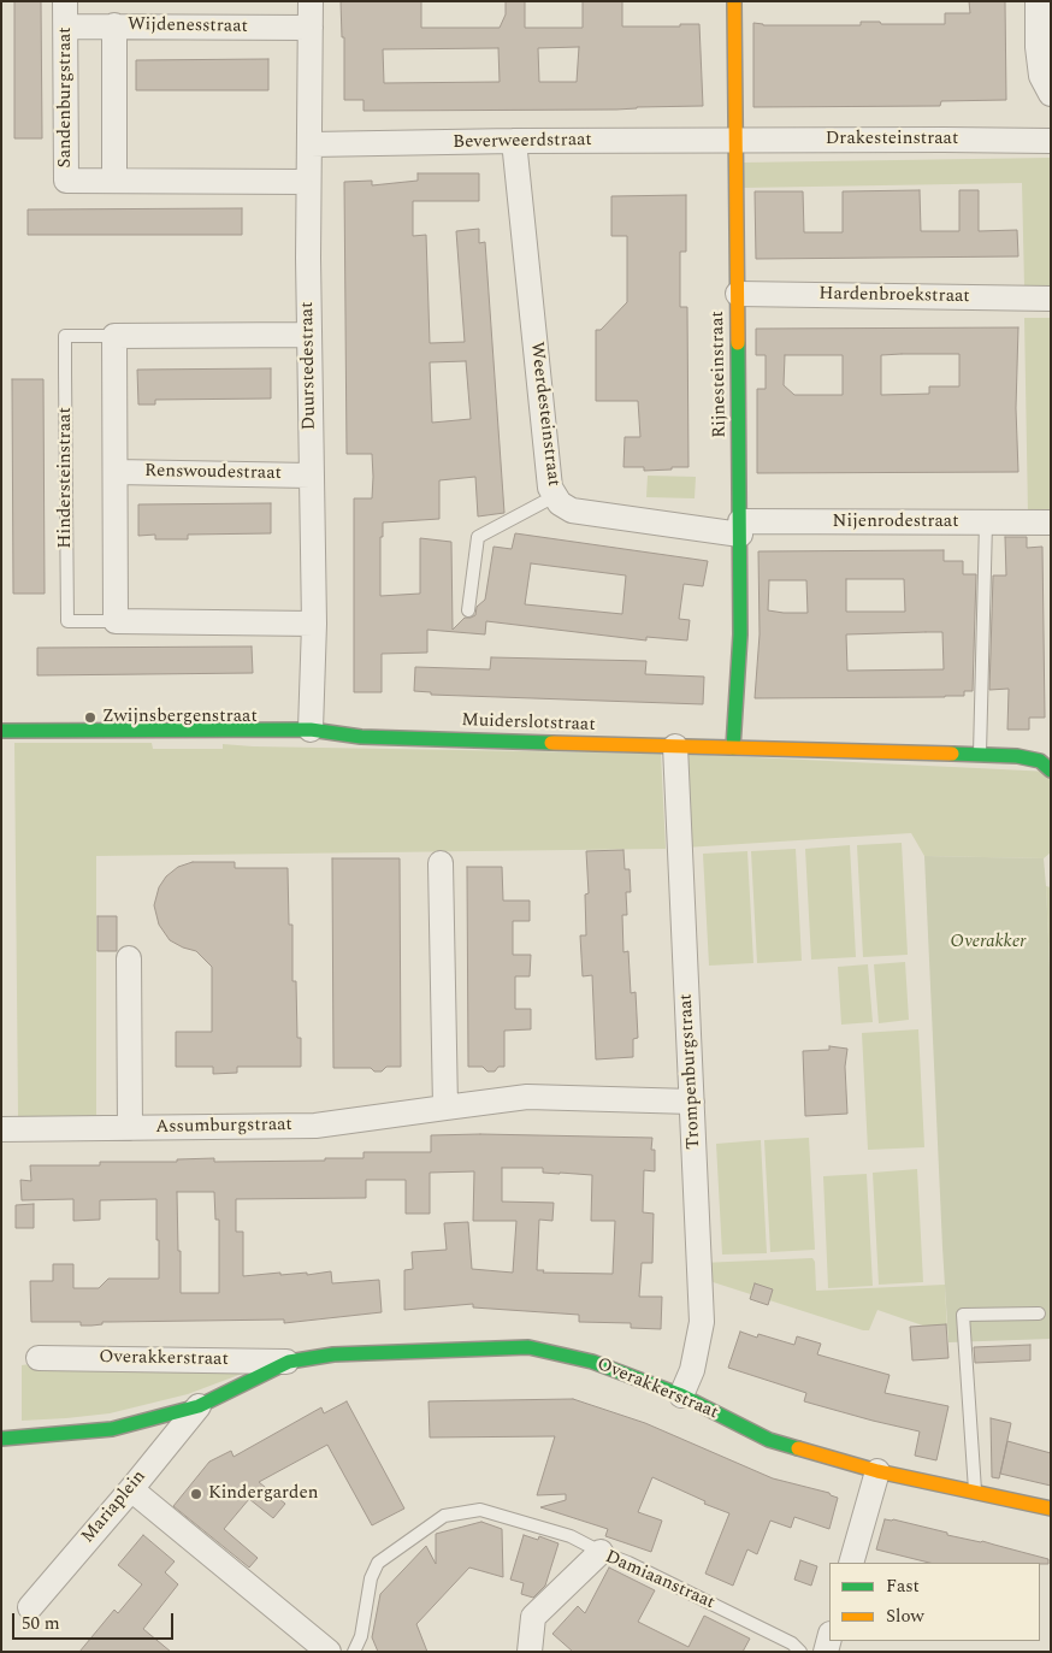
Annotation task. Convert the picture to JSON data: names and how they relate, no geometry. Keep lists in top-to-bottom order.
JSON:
{
  "streets": {
    "street": [
      "Wijdenesstraat",
      "Sandenburgstraat",
      "Drakesteinstraat",
      "Beverweerdstraat",
      "Hardenbroekstraat",
      "Duurstedestraat",
      "Rijnesteinstraat",
      "Weerdesteinstraat",
      "Renswoudestraat",
      "Hindersteinstraat",
      "Nijenrodestraat",
      "Muiderslotstraat",
      "Trompenburgstraat",
      "Assumburgstraat",
      "Overakkerstraat",
      "Mariaplein",
      "Damiaanstraat"
    ]
  },
  "crossings": [
    ["Wijdenesstraat", "Sandenburgstraat"],
    ["Wijdenesstraat", "Duurstedestraat"],
    ["Sandenburgstraat", "Duurstedestraat"],
    ["Drakesteinstraat", "Beverweerdstraat"],
    ["Drakesteinstraat", "Rijnesteinstraat"],
    ["Beverweerdstraat", "Duurstedestraat"],
    ["Beverweerdstraat", "Rijnesteinstraat"],
    ["Beverweerdstraat", "Weerdesteinstraat"],
    ["Hardenbroekstraat", "Rijnesteinstraat"],
    ["Duurstedestraat", "Renswoudestraat"],
    ["Duurstedestraat", "Hindersteinstraat"],
    ["Duurstedestraat", "Muiderslotstraat"],
    ["Rijnesteinstraat", "Weerdesteinstraat"],
    ["Rijnesteinstraat", "Nijenrodestraat"],
    ["Rijnesteinstraat", "Muiderslotstraat"],
    ["Weerdesteinstraat", "Nijenrodestraat"],
    ["Muiderslotstraat", "Trompenburgstraat"],
    ["Trompenburgstraat", "Assumburgstraat"],
    ["Trompenburgstraat", "Overakkerstraat"],
    ["Overakkerstraat", "Mariaplein"]
  ],
  "parks": ["Overakker"],
  "places": ["Zwijnsbergenstraat", "Kindergarden"],
  "legend": ["Fast", "Slow"],
  "scale_bar": "50 m"
}
